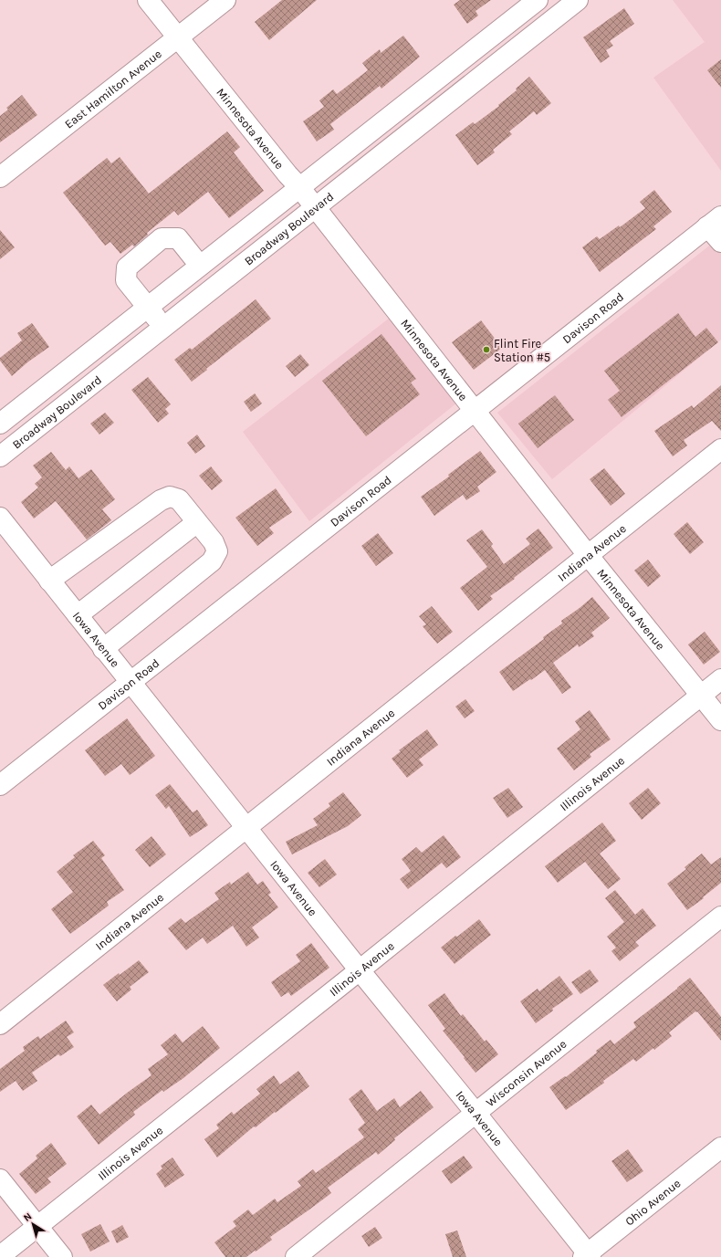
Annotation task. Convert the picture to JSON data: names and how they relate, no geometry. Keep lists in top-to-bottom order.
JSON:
{
  "streets": {
    "street": [
      "East Hamilton Avenue",
      "Minnesota Avenue",
      "Broadway Boulevard",
      "Davison Road",
      "Indiana Avenue",
      "Iowa Avenue",
      "Illinois Avenue",
      "Wisconsin Avenue",
      "Ohio Avenue"
    ]
  },
  "crossings": [
    ["East Hamilton Avenue", "Minnesota Avenue"],
    ["Minnesota Avenue", "Broadway Boulevard"],
    ["Minnesota Avenue", "Davison Road"],
    ["Minnesota Avenue", "Indiana Avenue"],
    ["Minnesota Avenue", "Illinois Avenue"],
    ["Davison Road", "Iowa Avenue"],
    ["Indiana Avenue", "Iowa Avenue"],
    ["Iowa Avenue", "Illinois Avenue"],
    ["Iowa Avenue", "Wisconsin Avenue"],
    ["Iowa Avenue", "Ohio Avenue"]
  ],
  "places": ["Flint Fire Station #5"],
  "north": "top left"
}
